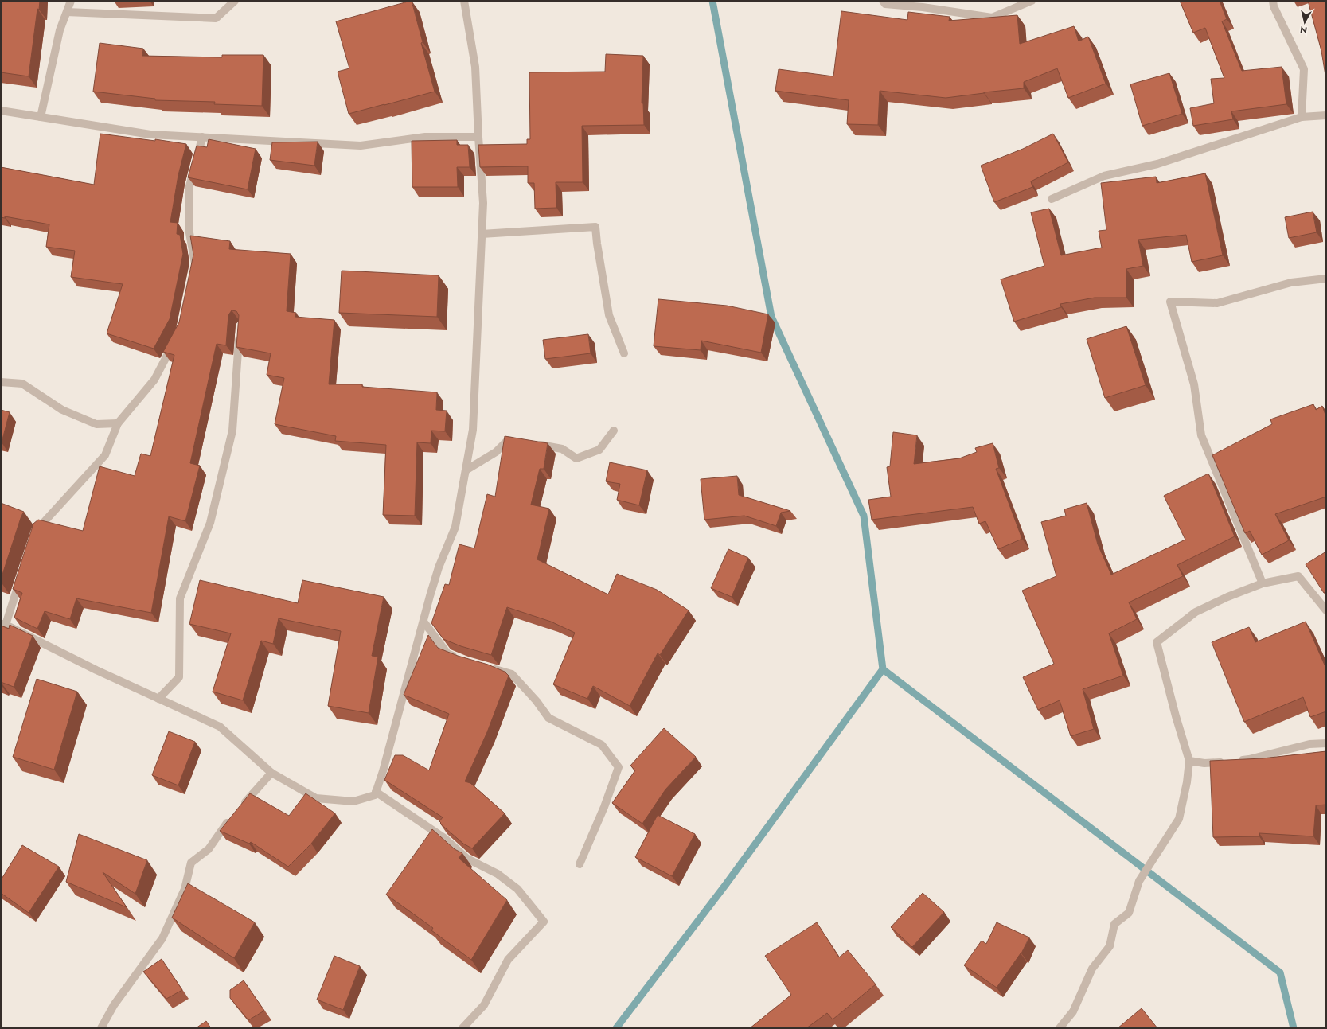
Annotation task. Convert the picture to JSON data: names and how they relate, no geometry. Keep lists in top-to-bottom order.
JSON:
{
  "north": "bottom"
}
